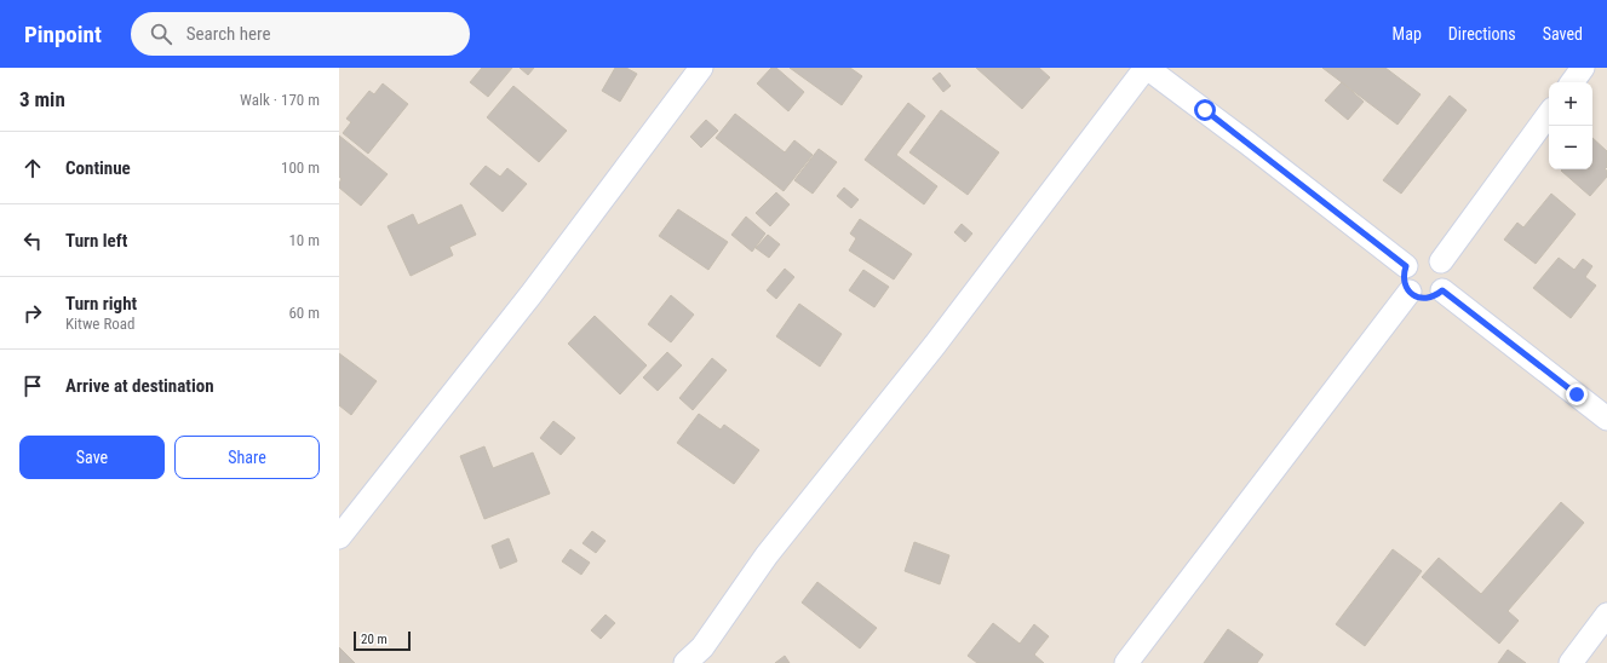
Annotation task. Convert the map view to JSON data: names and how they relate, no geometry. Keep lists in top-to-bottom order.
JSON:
{
  "scale_bar": "20 m",
  "page": {
    "header": "Pinpoint",
    "search": "Search here",
    "nav": ["Map", "Directions", "Saved"],
    "heading": ["3 min", "Walk · 170 m"],
    "map_buttons": ["+", "−"],
    "list": [
      ["Continue", "100 m"],
      ["Turn left", "10 m"],
      ["Turn right", "Kitwe Road", "60 m"],
      "Arrive at destination"
    ],
    "buttons": ["Save", "Share"],
    "scale": "20 m"
  }
}
